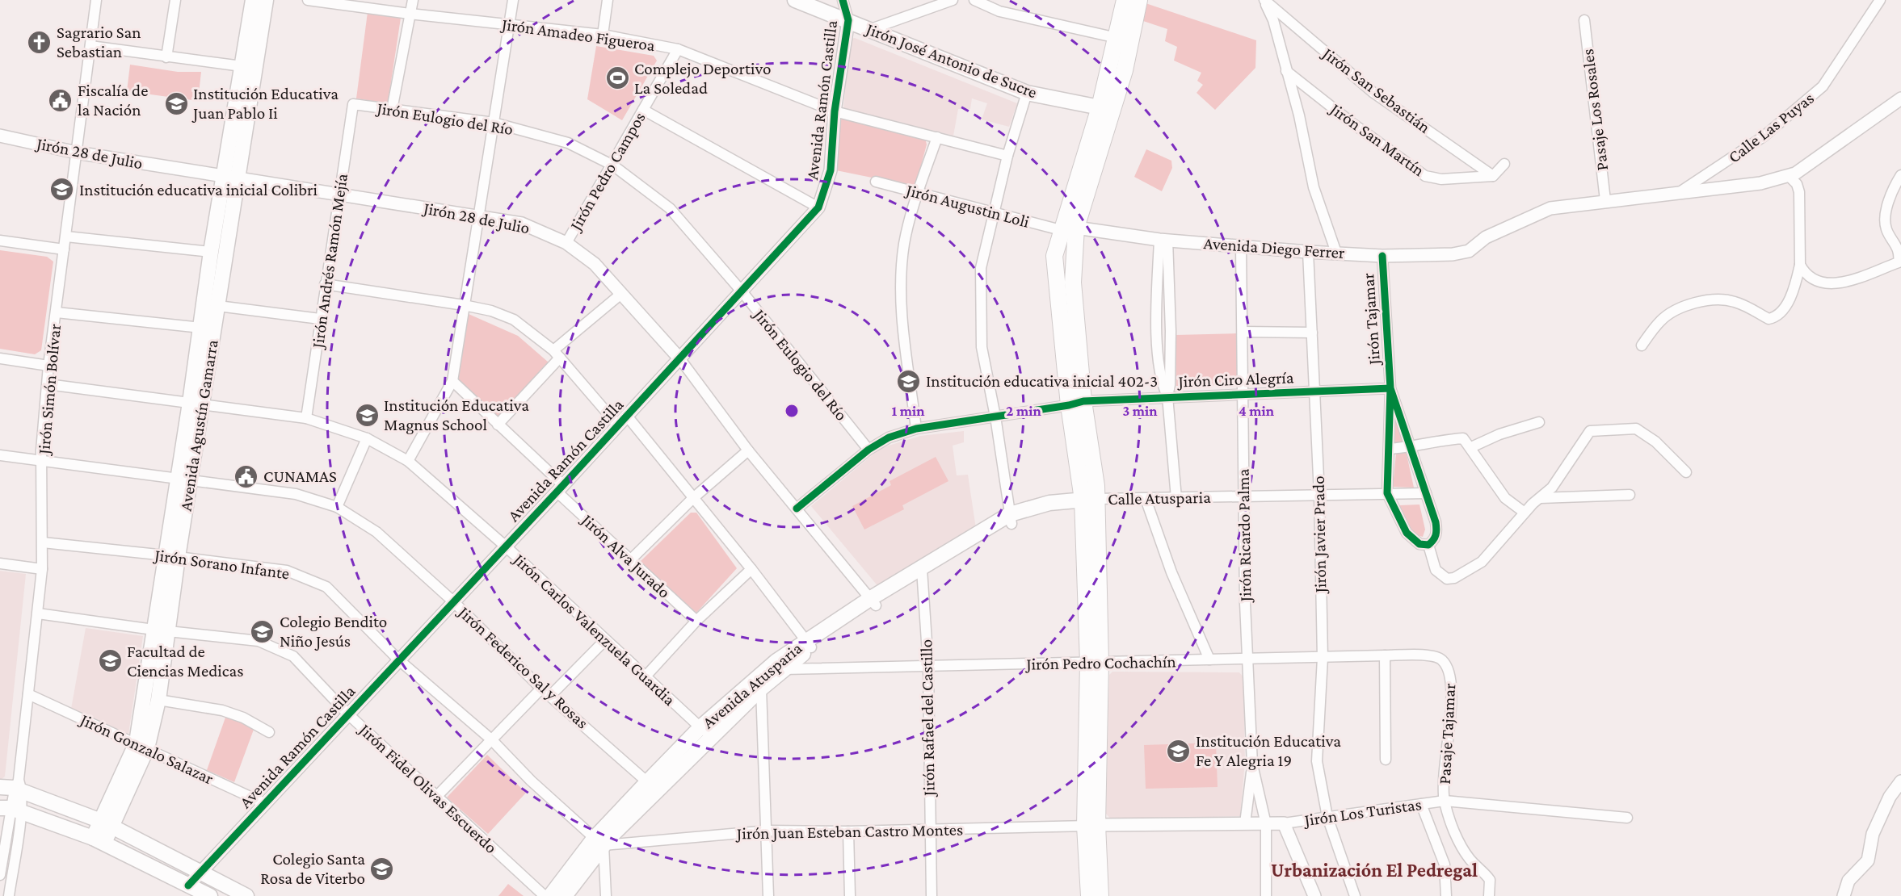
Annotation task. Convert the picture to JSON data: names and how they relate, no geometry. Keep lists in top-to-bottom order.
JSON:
{
  "streets": {
    "main road": ["Jirón José Antonio de Sucre", "Avenida Agustín Gamarra", "Avenida Atusparia"],
    "street": [
      "Jirón Amadeo Figueroa",
      "Jirón San Sebastián",
      "Avenida Ramón Castilla",
      "Pasaje Los Rosales",
      "Jirón Eulogio del Río",
      "Calle Las Puyas",
      "Jirón San Martín",
      "Jirón 28 de Julio",
      "Jirón Pedro Campos",
      "Jirón Augustin Loli",
      "Avenida Diego Ferrer",
      "Jirón Andrés Ramón Mejía",
      "Jirón Tajamar",
      "Jirón Ciro Alegría",
      "Jirón Simón Bolívar",
      "Calle Atusparia",
      "Jirón Javier Prado",
      "Jirón Ricardo Palma",
      "Jirón Alva Jurado",
      "Jirón Sorano Infante",
      "Jirón Carlos Valenzuela Guardia",
      "Jirón Pedro Cochachín",
      "Jirón Federico Sal y Rosas",
      "Jirón Rafael del Castillo",
      "Pasaje Tajamar",
      "Jirón Gonzalo Salazar",
      "Jirón Fidel Olivas Escuerdo",
      "Jirón Los Turistas",
      "Jirón Juan Esteban Castro Montes"
    ]
  },
  "crossings": [
    ["Jirón Amadeo Figueroa", "Avenida Ramón Castilla"],
    ["Jirón Amadeo Figueroa", "Jirón Pedro Campos"],
    ["Jirón José Antonio de Sucre", "Avenida Ramón Castilla"],
    ["Jirón San Sebastián", "Jirón San Martín"],
    ["Avenida Ramón Castilla", "Jirón Eulogio del Río"],
    ["Avenida Ramón Castilla", "Jirón 28 de Julio"],
    ["Avenida Ramón Castilla", "Jirón Alva Jurado"],
    ["Avenida Ramón Castilla", "Jirón Sorano Infante"],
    ["Avenida Ramón Castilla", "Jirón Carlos Valenzuela Guardia"],
    ["Avenida Ramón Castilla", "Jirón Federico Sal y Rosas"],
    ["Avenida Ramón Castilla", "Jirón Gonzalo Salazar"],
    ["Avenida Ramón Castilla", "Jirón Fidel Olivas Escuerdo"],
    ["Pasaje Los Rosales", "Avenida Diego Ferrer"],
    ["Jirón Eulogio del Río", "Jirón Pedro Campos"],
    ["Jirón Eulogio del Río", "Jirón Andrés Ramón Mejía"],
    ["Jirón Eulogio del Río", "Jirón Ciro Alegría"],
    ["Calle Las Puyas", "Avenida Diego Ferrer"],
    ["Jirón 28 de Julio", "Jirón Pedro Campos"],
    ["Jirón 28 de Julio", "Jirón Andrés Ramón Mejía"],
    ["Jirón 28 de Julio", "Jirón Ciro Alegría"],
    ["Jirón 28 de Julio", "Jirón Simón Bolívar"],
    ["Jirón 28 de Julio", "Avenida Agustín Gamarra"],
    ["Jirón 28 de Julio", "Avenida Atusparia"],
    ["Jirón Augustin Loli", "Avenida Diego Ferrer"],
    ["Avenida Diego Ferrer", "Jirón Tajamar"],
    ["Avenida Diego Ferrer", "Jirón Javier Prado"],
    ["Avenida Diego Ferrer", "Jirón Ricardo Palma"],
    ["Jirón Andrés Ramón Mejía", "Jirón Carlos Valenzuela Guardia"],
    ["Jirón Tajamar", "Jirón Ciro Alegría"],
    ["Jirón Tajamar", "Calle Atusparia"],
    ["Jirón Ciro Alegría", "Jirón Javier Prado"],
    ["Jirón Ciro Alegría", "Jirón Ricardo Palma"],
    ["Jirón Simón Bolívar", "Jirón Sorano Infante"],
    ["Jirón Simón Bolívar", "Jirón Carlos Valenzuela Guardia"],
    ["Jirón Simón Bolívar", "Jirón Federico Sal y Rosas"],
    ["Jirón Simón Bolívar", "Jirón Gonzalo Salazar"],
    ["Jirón Simón Bolívar", "Jirón Fidel Olivas Escuerdo"],
    ["Avenida Agustín Gamarra", "Jirón Sorano Infante"],
    ["Avenida Agustín Gamarra", "Jirón Carlos Valenzuela Guardia"],
    ["Avenida Agustín Gamarra", "Jirón Federico Sal y Rosas"],
    ["Avenida Agustín Gamarra", "Jirón Gonzalo Salazar"],
    ["Avenida Agustín Gamarra", "Jirón Fidel Olivas Escuerdo"],
    ["Calle Atusparia", "Jirón Javier Prado"],
    ["Calle Atusparia", "Jirón Ricardo Palma"],
    ["Calle Atusparia", "Avenida Atusparia"],
    ["Jirón Javier Prado", "Jirón Pedro Cochachín"],
    ["Jirón Javier Prado", "Jirón Los Turistas"],
    ["Jirón Ricardo Palma", "Jirón Pedro Cochachín"],
    ["Jirón Ricardo Palma", "Jirón Los Turistas"],
    ["Jirón Sorano Infante", "Avenida Atusparia"],
    ["Jirón Sorano Infante", "Jirón Juan Esteban Castro Montes"],
    ["Jirón Carlos Valenzuela Guardia", "Avenida Atusparia"],
    ["Jirón Pedro Cochachín", "Avenida Atusparia"],
    ["Jirón Pedro Cochachín", "Jirón Rafael del Castillo"],
    ["Jirón Pedro Cochachín", "Pasaje Tajamar"],
    ["Jirón Federico Sal y Rosas", "Avenida Atusparia"],
    ["Avenida Atusparia", "Jirón Rafael del Castillo"],
    ["Avenida Atusparia", "Jirón Juan Esteban Castro Montes"],
    ["Jirón Rafael del Castillo", "Jirón Juan Esteban Castro Montes"],
    ["Pasaje Tajamar", "Jirón Los Turistas"],
    ["Jirón Los Turistas", "Jirón Juan Esteban Castro Montes"]
  ],
  "districts": ["Urbanización El Pedregal"],
  "places": {
    "church": ["Sagrario San Sebastian"],
    "sports": ["Complejo Deportivo La Soledad"],
    "public building": ["Fiscalía de la Nación", "CUNAMAS"],
    "school or university": [
      "Institución Educativa Juan Pablo Ii",
      "Institución educativa inicial Colibri",
      "Institución educativa inicial 402-3",
      "Institución Educativa Magnus School",
      "Colegio Bendito Niño Jesús",
      "Facultad de Ciencias Medicas",
      "Institución Educativa Fe Y Alegria 19",
      "Colegio Santa Rosa de Viterbo"
    ]
  },
  "rings": [
    "1 min",
    "2 min",
    "3 min",
    "4 min"
  ]
}
